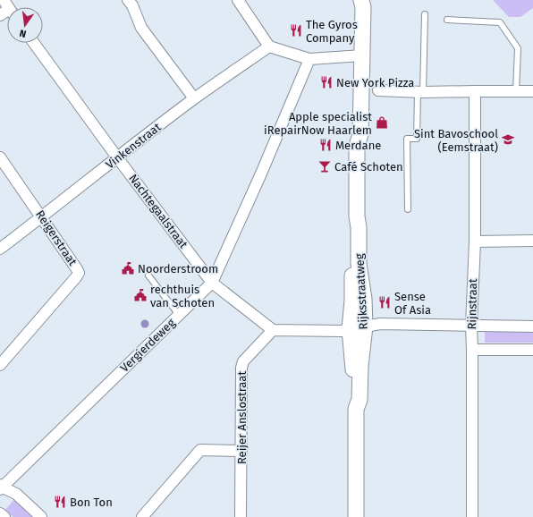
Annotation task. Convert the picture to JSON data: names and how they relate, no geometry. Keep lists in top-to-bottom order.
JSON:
{
  "streets": {
    "main road": ["Rijksstraatweg"],
    "street": [
      "Vinkenstraat",
      "Nachtegaalstraat",
      "Reigerstraat",
      "Rijnstraat",
      "Vergierdeweg",
      "Reijer Anslostraat"
    ]
  },
  "crossings": [
    ["Vinkenstraat", "Nachtegaalstraat"],
    ["Vinkenstraat", "Reigerstraat"],
    ["Nachtegaalstraat", "Vergierdeweg"],
    ["Nachtegaalstraat", "Reijer Anslostraat"]
  ],
  "places": {
    "restaurant": [
      "The Gyros Company",
      "New York Pizza",
      "Merdane",
      "Sense Of Asia",
      "Bon Ton"
    ],
    "shop": ["Apple specialist iRepairNow Haarlem"],
    "school or university": ["Sint Bavoschool (Eemstraat)"],
    "bar": ["Café Schoten"],
    "public building": ["Noorderstroom", "rechthuis van Schoten"]
  },
  "north": "bottom"
}
